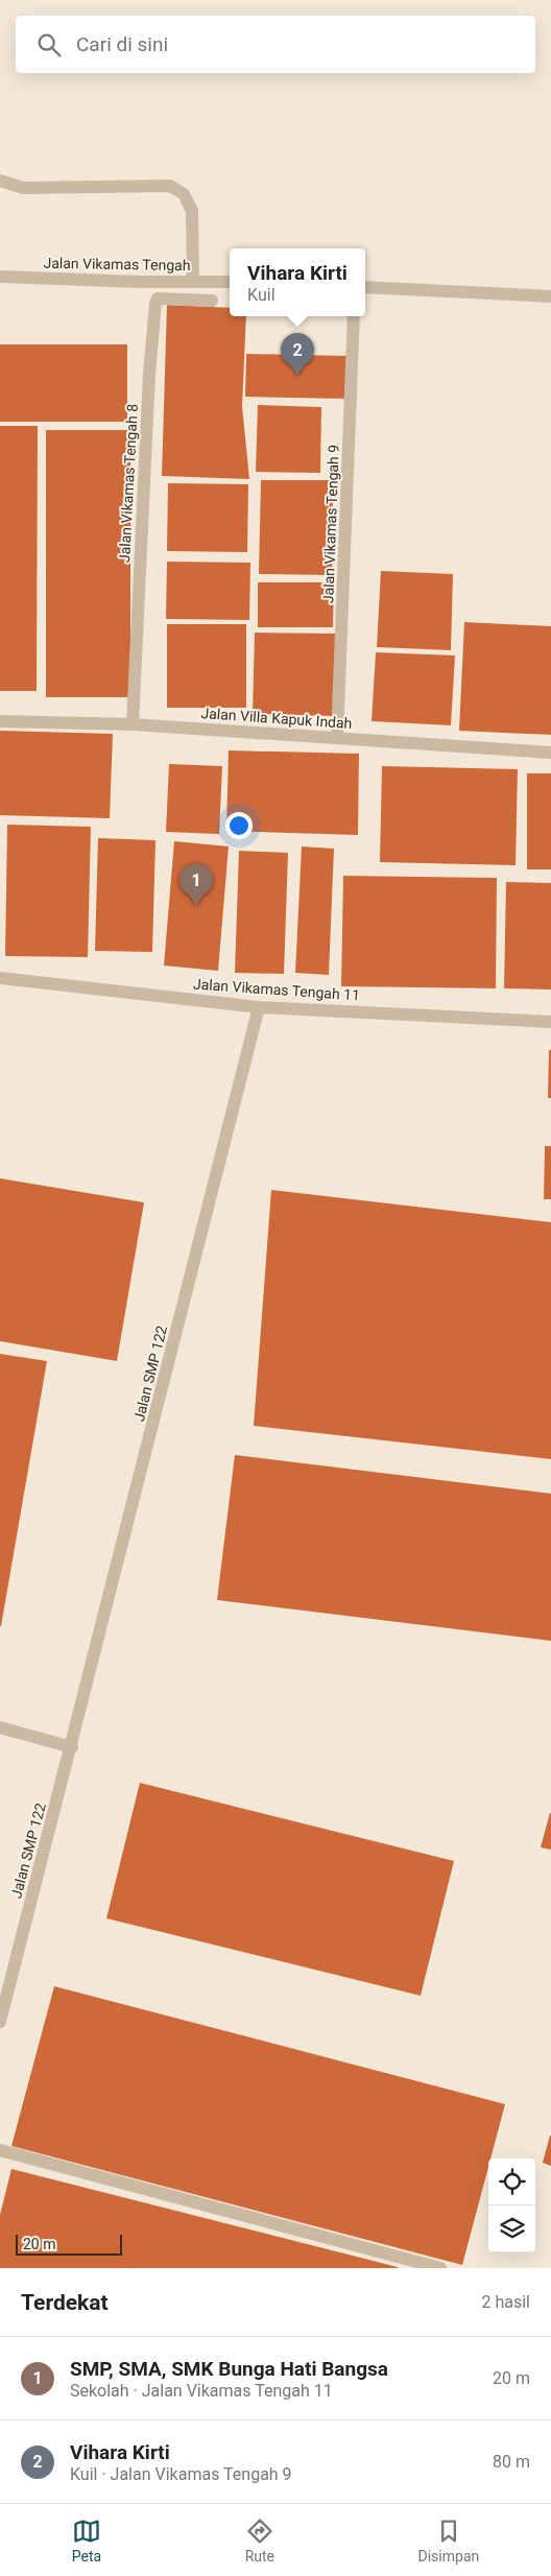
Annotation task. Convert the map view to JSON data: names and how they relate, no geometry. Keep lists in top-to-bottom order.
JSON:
{
  "streets": {
    "street": [
      "Jalan Vikamas Tengah",
      "Jalan Vikamas Tengah 8",
      "Jalan Vikamas Tengah 9",
      "Jalan Villa Kapuk Indah",
      "Jalan Vikamas Tengah 11",
      "Jalan SMP 122"
    ]
  },
  "crossings": [
    ["Jalan Vikamas Tengah 8", "Jalan Villa Kapuk Indah"],
    ["Jalan Vikamas Tengah 9", "Jalan Villa Kapuk Indah"],
    ["Jalan Vikamas Tengah 11", "Jalan SMP 122"]
  ],
  "scale_bar": "20 m",
  "page": {
    "search": "Cari di sini",
    "popup": ["Vihara Kirti", "Kuil"],
    "pins": ["2", "1"],
    "scale": "20 m",
    "heading": ["Terdekat", "2 hasil"],
    "list": [
      {
        "mark": "1",
        "name": "SMP, SMA, SMK Bunga Hati Bangsa",
        "note": "Sekolah · Jalan Vikamas Tengah 11",
        "value": "20 m"
      },
      {
        "mark": "2",
        "name": "Vihara Kirti",
        "note": "Kuil · Jalan Vikamas Tengah 9",
        "value": "80 m"
      }
    ],
    "nav": ["Peta", "Rute", "Disimpan"]
  }
}
